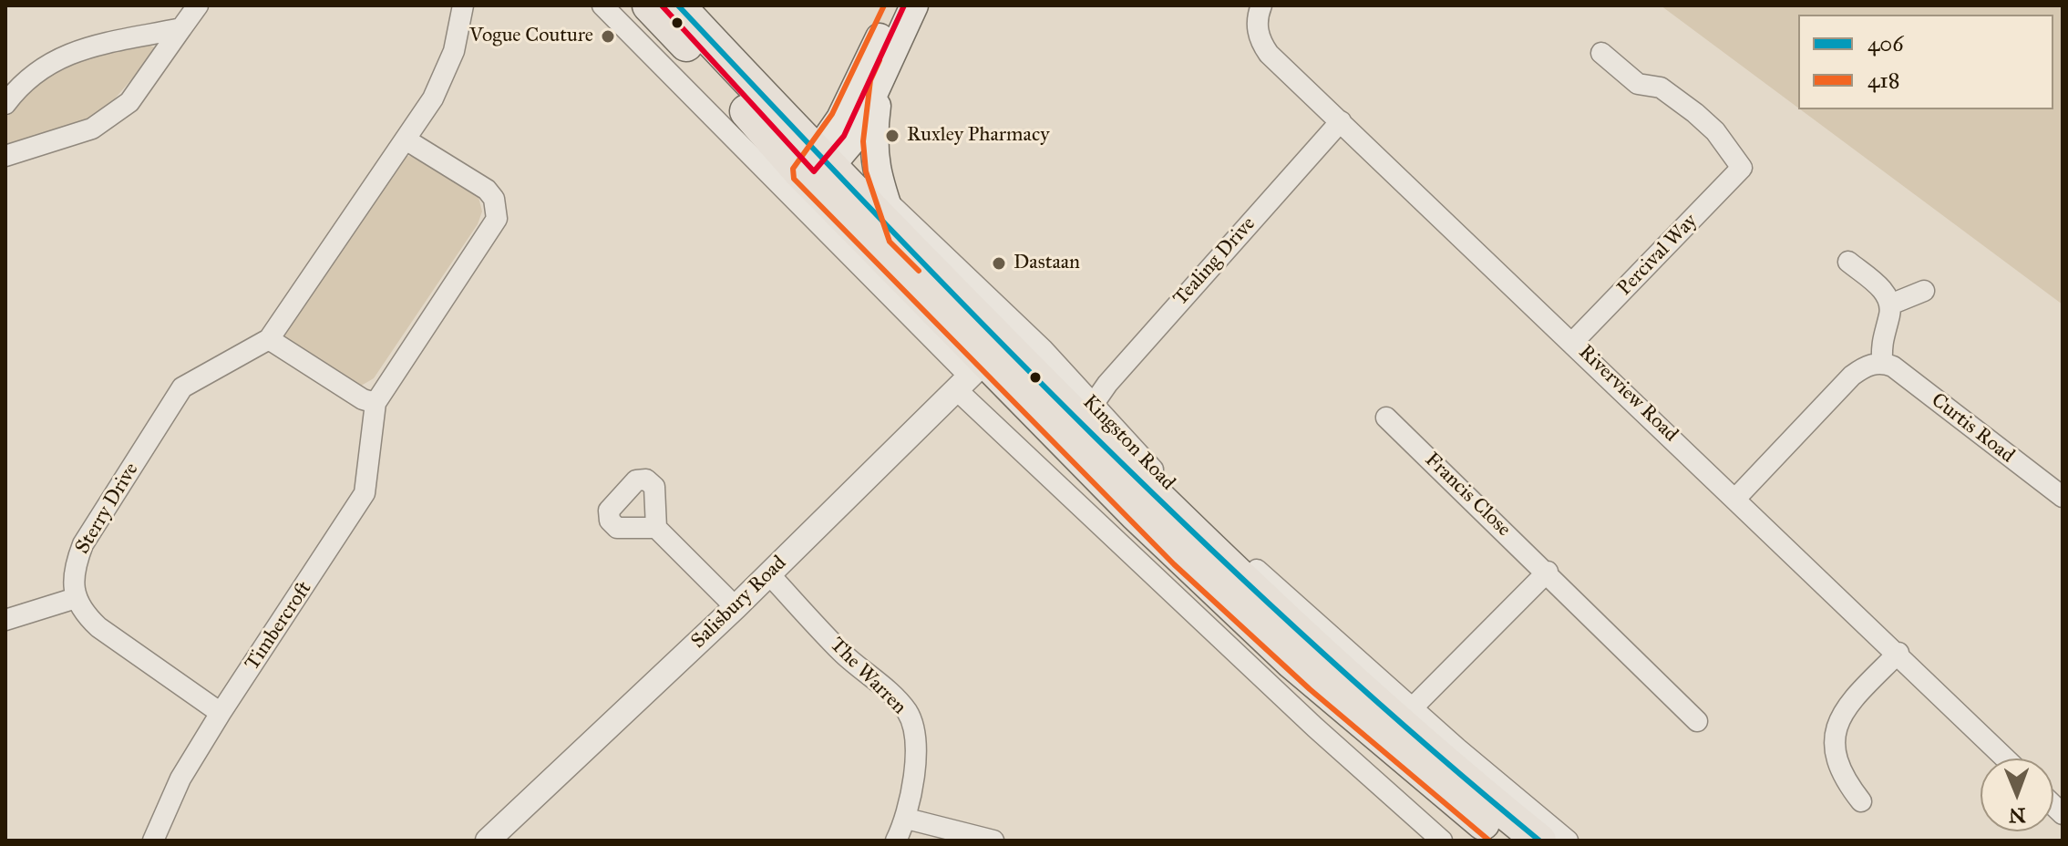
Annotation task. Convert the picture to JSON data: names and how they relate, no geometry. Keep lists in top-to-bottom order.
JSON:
{
  "streets": {
    "highway": ["Kingston Road"],
    "street": [
      "Percival Way",
      "Tealing Drive",
      "Riverview Road",
      "Curtis Road",
      "Francis Close",
      "Sterry Drive",
      "Salisbury Road",
      "Timbercroft",
      "The Warren"
    ]
  },
  "crossings": [
    ["Percival Way", "Riverview Road"],
    ["Tealing Drive", "Riverview Road"],
    ["Tealing Drive", "Kingston Road"],
    ["Kingston Road", "Salisbury Road"],
    ["Salisbury Road", "The Warren"]
  ],
  "places": ["Vogue Couture", "Ruxley Pharmacy", "Dastaan"],
  "lines": ["transit line 406", "transit line 418"],
  "legend": ["406", "418"],
  "north": "bottom"
}
